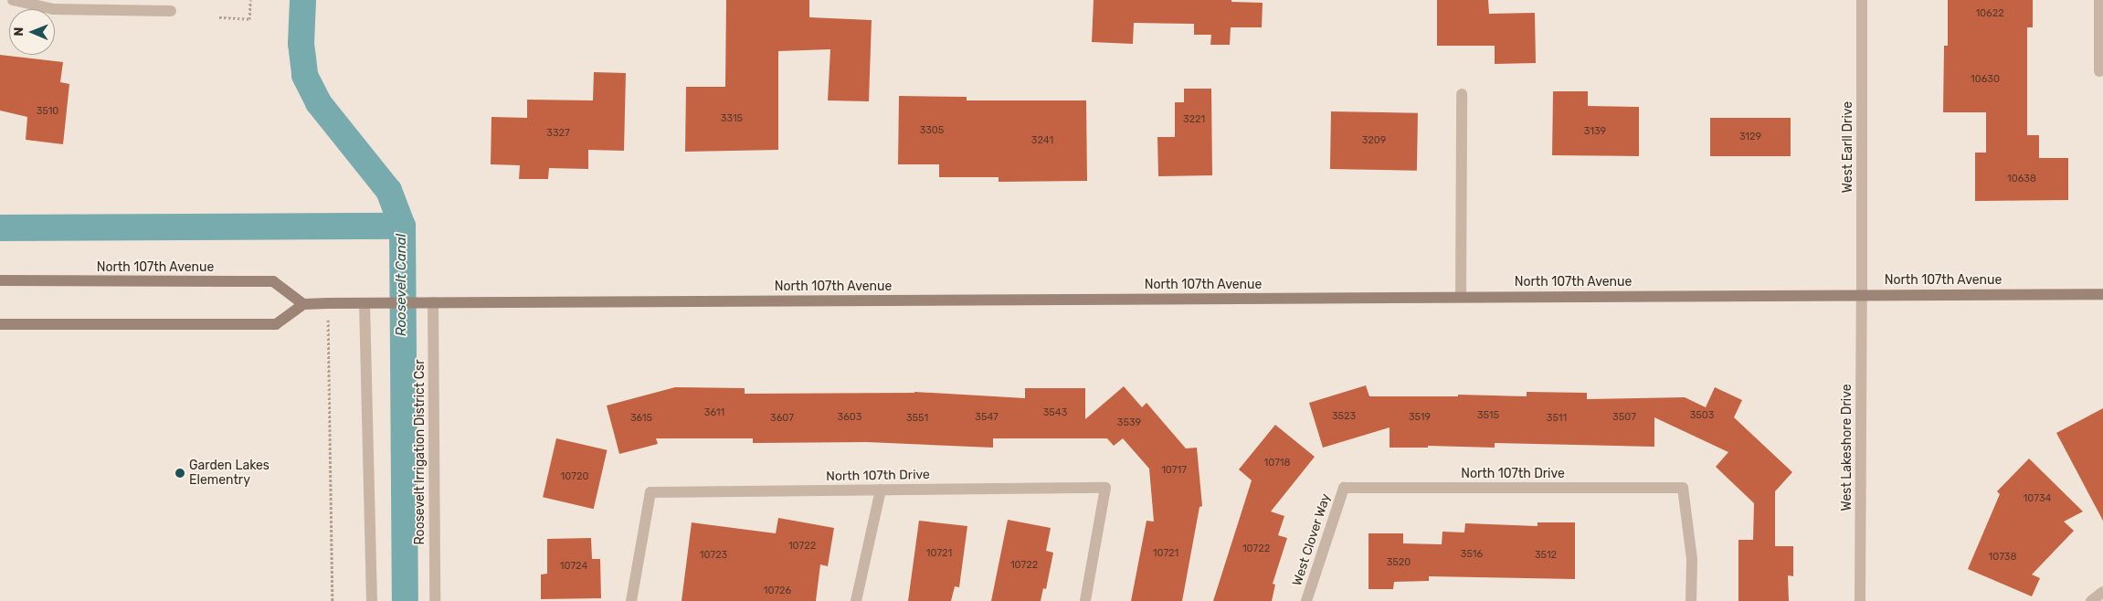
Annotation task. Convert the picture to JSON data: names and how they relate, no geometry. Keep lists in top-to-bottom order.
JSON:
{
  "streets": {
    "main road": ["North 107th Avenue"],
    "street": [
      "West Earll Drive",
      "West Lakeshore Drive",
      "Roosevelt Irrigation District Csr",
      "North 107th Drive",
      "West Clover Way"
    ]
  },
  "crossings": [
    ["West Earll Drive", "North 107th Avenue"],
    ["West Earll Drive", "West Lakeshore Drive"],
    ["North 107th Avenue", "West Lakeshore Drive"],
    ["North 107th Avenue", "Roosevelt Irrigation District Csr"],
    ["North 107th Drive", "West Clover Way"]
  ],
  "water": ["Roosevelt Canal"],
  "places": ["Garden Lakes Elementry"],
  "house_numbers": [
    "10622",
    "10630",
    "3510",
    "3315",
    "3221",
    "3305",
    "3139",
    "3327",
    "3129",
    "3241",
    "3209",
    "10638",
    "3611",
    "3543",
    "3515",
    "3503",
    "3523",
    "3603",
    "3547",
    "3519",
    "3507",
    "3615",
    "3607",
    "3551",
    "3511",
    "3539",
    "10718",
    "10717",
    "10720",
    "10734",
    "10722",
    "10722",
    "10721",
    "10721",
    "3516",
    "10723",
    "3512",
    "10738",
    "3520",
    "10722",
    "10724",
    "10726"
  ],
  "north": "left"
}
